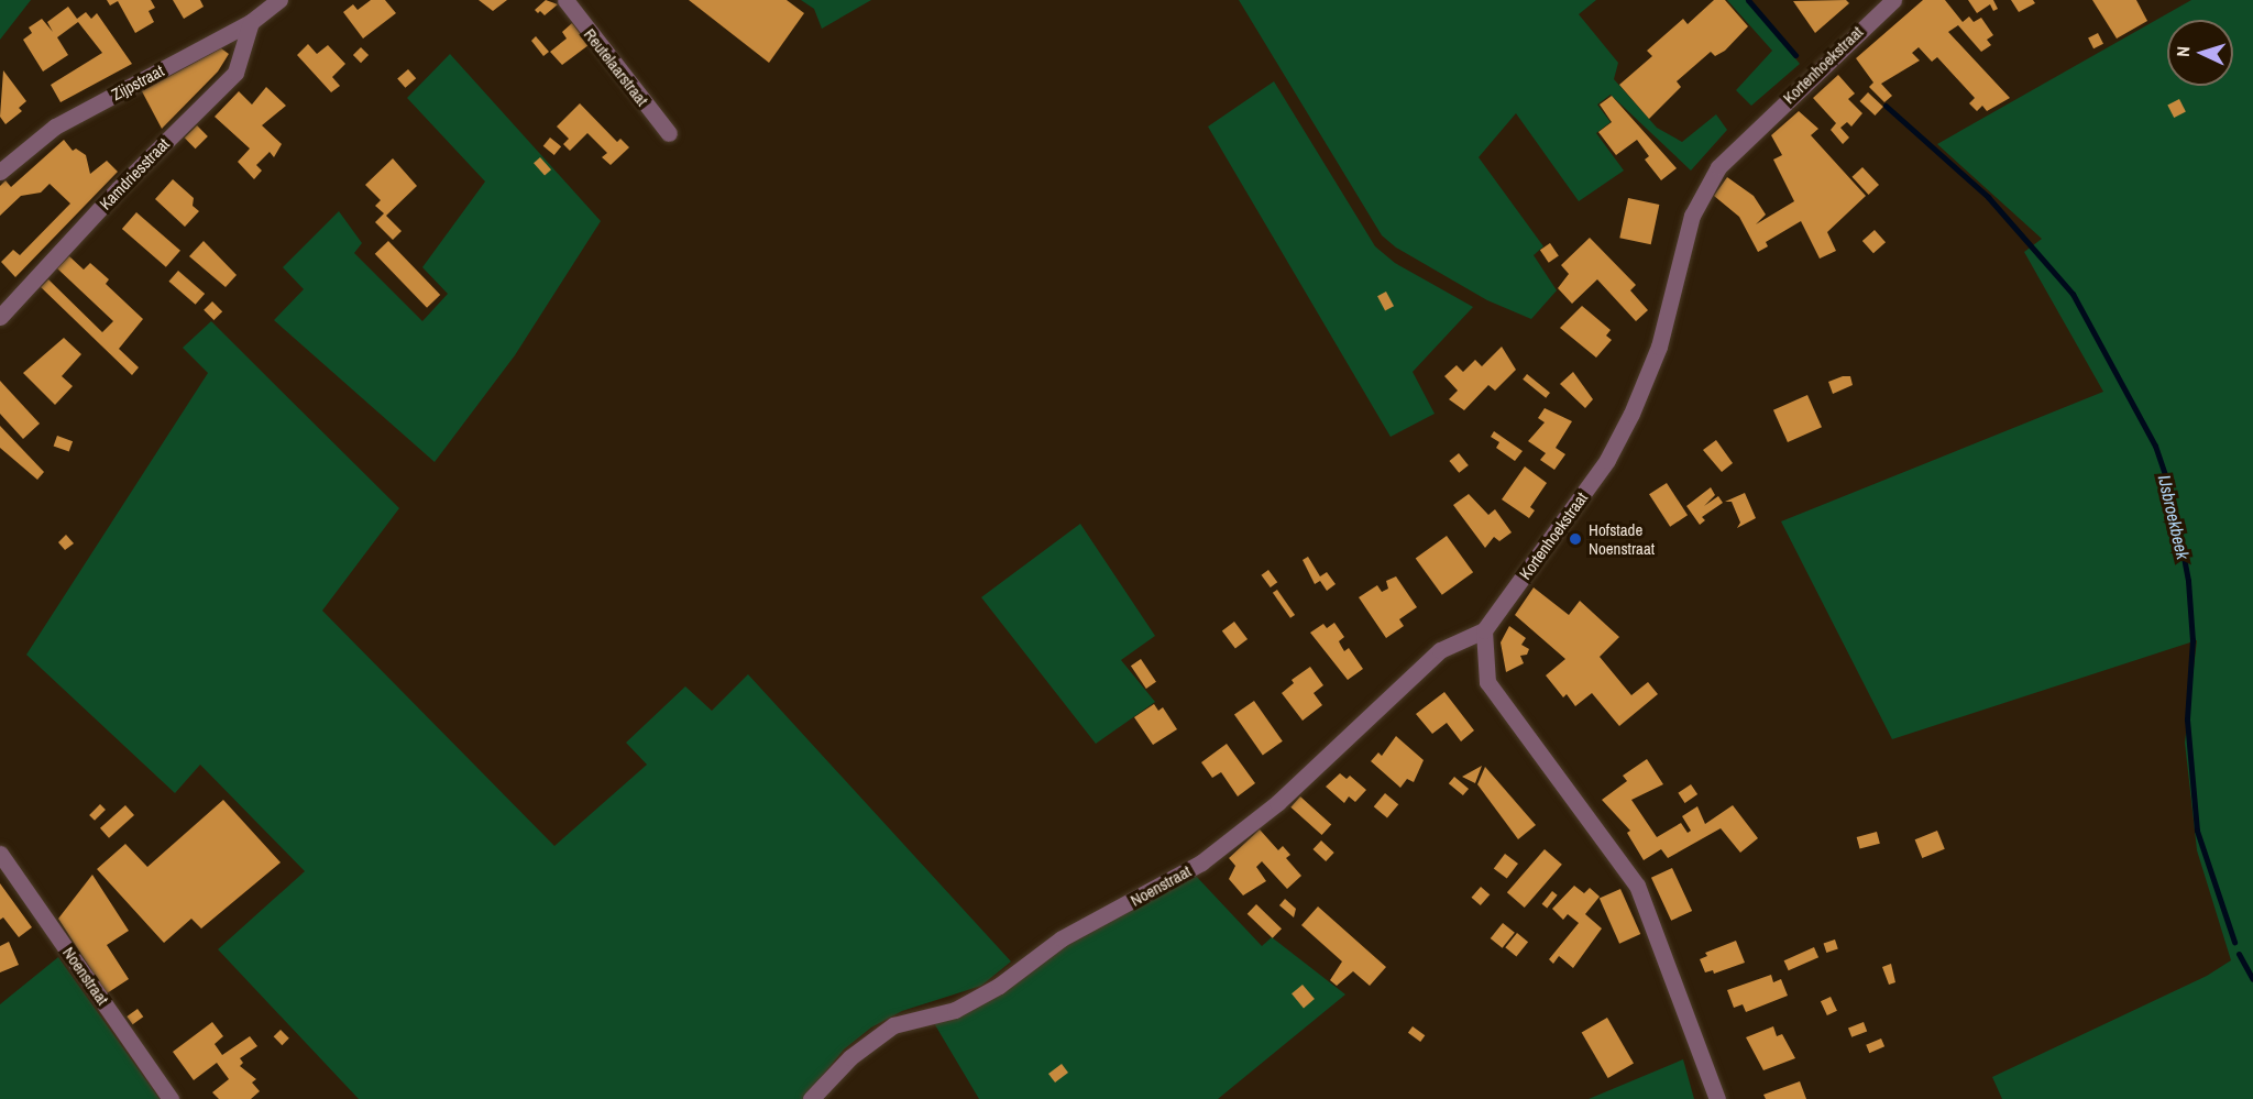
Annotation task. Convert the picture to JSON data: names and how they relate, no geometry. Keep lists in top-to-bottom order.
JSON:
{
  "streets": {
    "street": [
      "Kortenhoekstraat",
      "Reutelaarstraat",
      "Zijpstraat",
      "Kamdriesstraat",
      "Noenstraat"
    ]
  },
  "crossings": [
    ["Kortenhoekstraat", "Noenstraat"],
    ["Zijpstraat", "Kamdriesstraat"]
  ],
  "water": ["IJsbroekbeek"],
  "places": ["Hofstade Noenstraat"],
  "north": "left"
}
